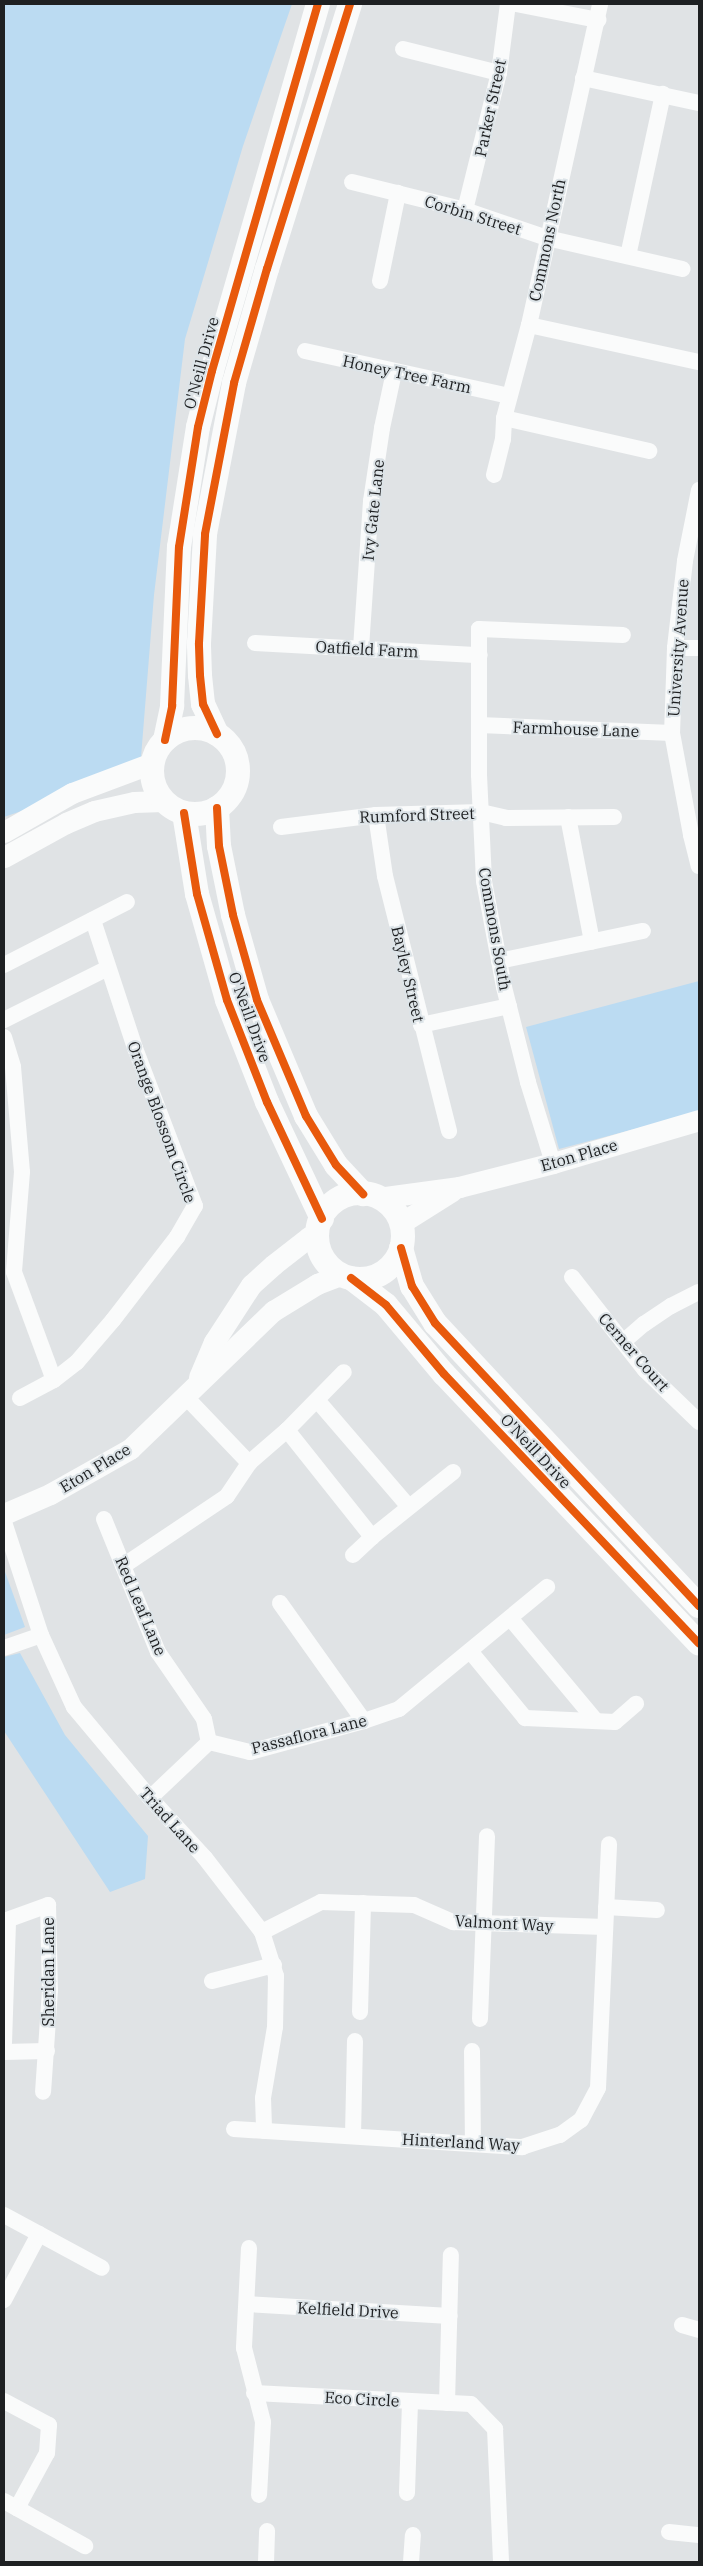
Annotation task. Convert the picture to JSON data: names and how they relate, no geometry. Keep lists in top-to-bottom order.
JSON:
{
  "streets": {
    "main road": ["O'Neill Drive"],
    "street": [
      "Parker Street",
      "Corbin Street",
      "Commons North",
      "Honey Tree Farm",
      "Ivy Gate Lane",
      "University Avenue",
      "Oatfield Farm",
      "Farmhouse Lane",
      "Rumford Street",
      "Commons South",
      "Bayley Street",
      "Orange Blossom Circle",
      "Eton Place",
      "Cerner Court",
      "Red Leaf Lane",
      "Passaflora Lane",
      "Triad Lane",
      "Valmont Way",
      "Sheridan Lane",
      "Hinterland Way",
      "Kelfield Drive",
      "Eco Circle"
    ]
  },
  "crossings": [
    ["Parker Street", "Corbin Street"],
    ["Corbin Street", "Commons North"],
    ["Commons North", "Honey Tree Farm"],
    ["O'Neill Drive", "Eton Place"],
    ["Honey Tree Farm", "Ivy Gate Lane"],
    ["Ivy Gate Lane", "Oatfield Farm"],
    ["University Avenue", "Farmhouse Lane"],
    ["Oatfield Farm", "Commons South"],
    ["Farmhouse Lane", "Commons South"],
    ["Rumford Street", "Commons South"],
    ["Rumford Street", "Bayley Street"],
    ["Commons South", "Eton Place"],
    ["Red Leaf Lane", "Passaflora Lane"],
    ["Triad Lane", "Valmont Way"],
    ["Triad Lane", "Hinterland Way"],
    ["Valmont Way", "Hinterland Way"]
  ]
}
